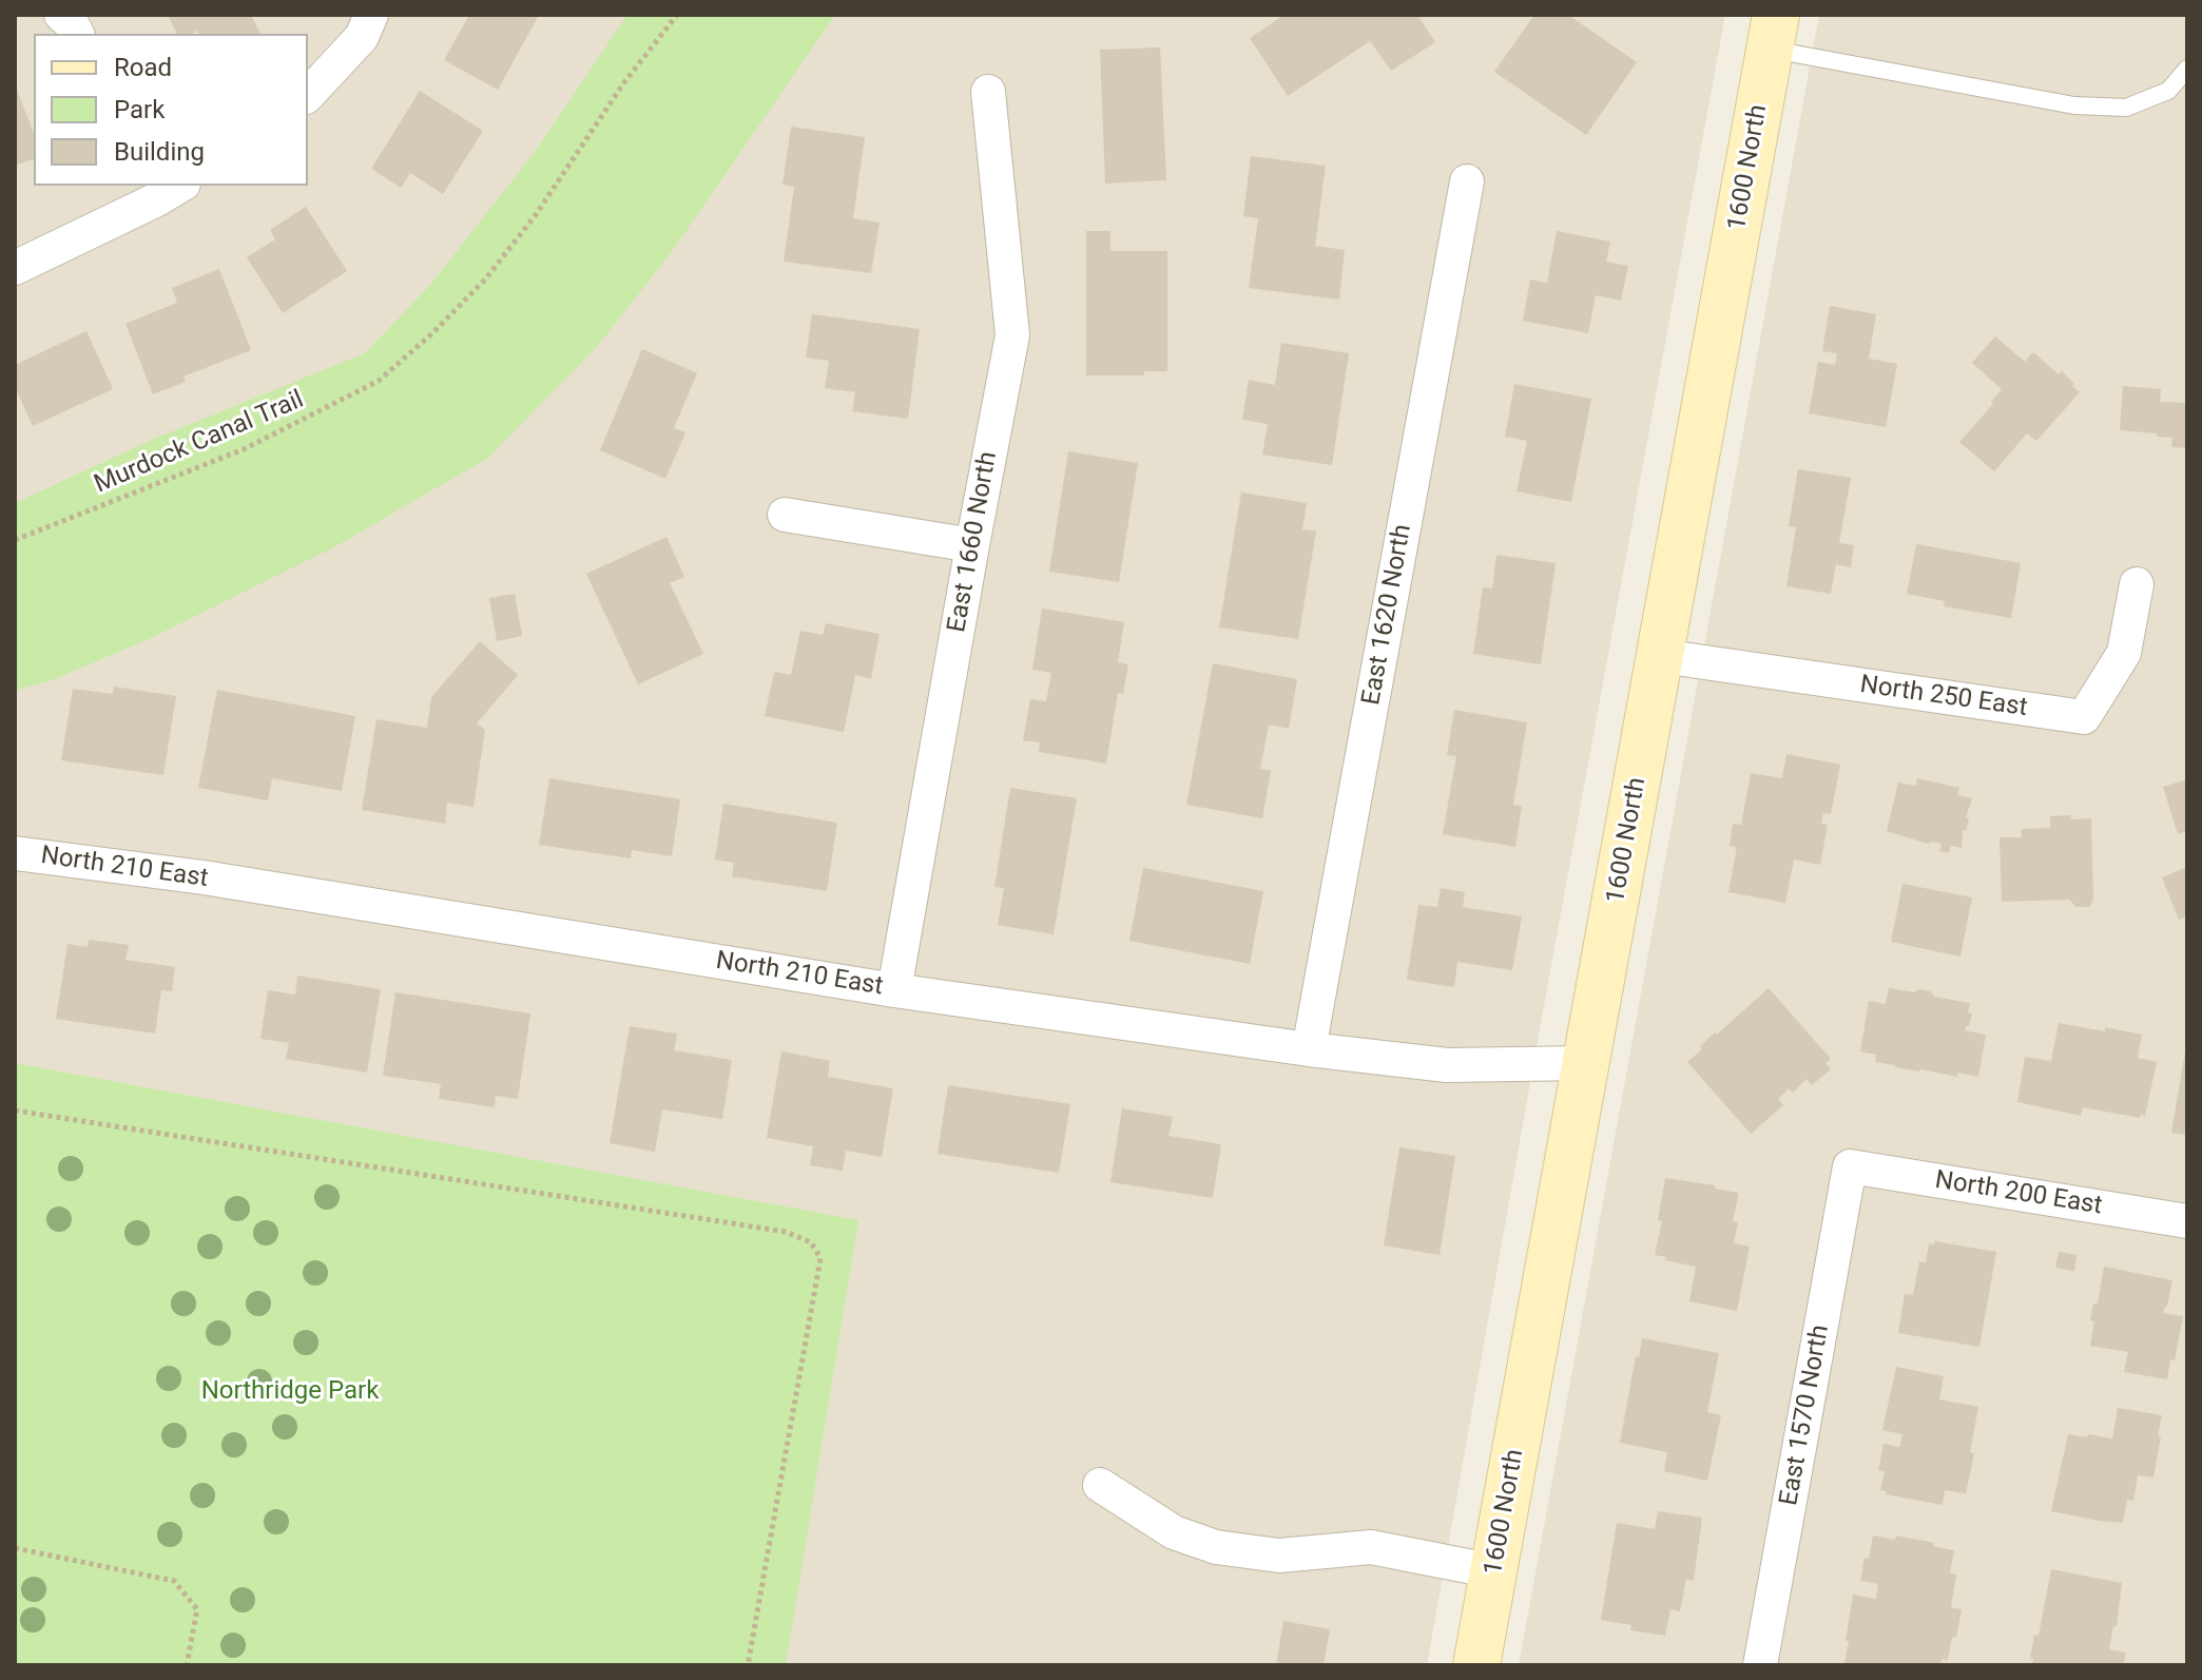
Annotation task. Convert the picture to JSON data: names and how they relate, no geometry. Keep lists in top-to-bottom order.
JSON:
{
  "streets": {
    "main road": ["1600 North"],
    "street": [
      "East 1660 North",
      "East 1620 North",
      "North 250 East",
      "North 210 East",
      "North 200 East",
      "East 1570 North"
    ],
    "path": ["Murdock Canal Trail"]
  },
  "crossings": [
    ["1600 North", "North 250 East"],
    ["1600 North", "North 210 East"],
    ["East 1660 North", "North 210 East"],
    ["East 1620 North", "North 210 East"],
    ["North 200 East", "East 1570 North"]
  ],
  "parks": ["Northridge Park"],
  "legend": ["Road", "Park", "Building"]
}
